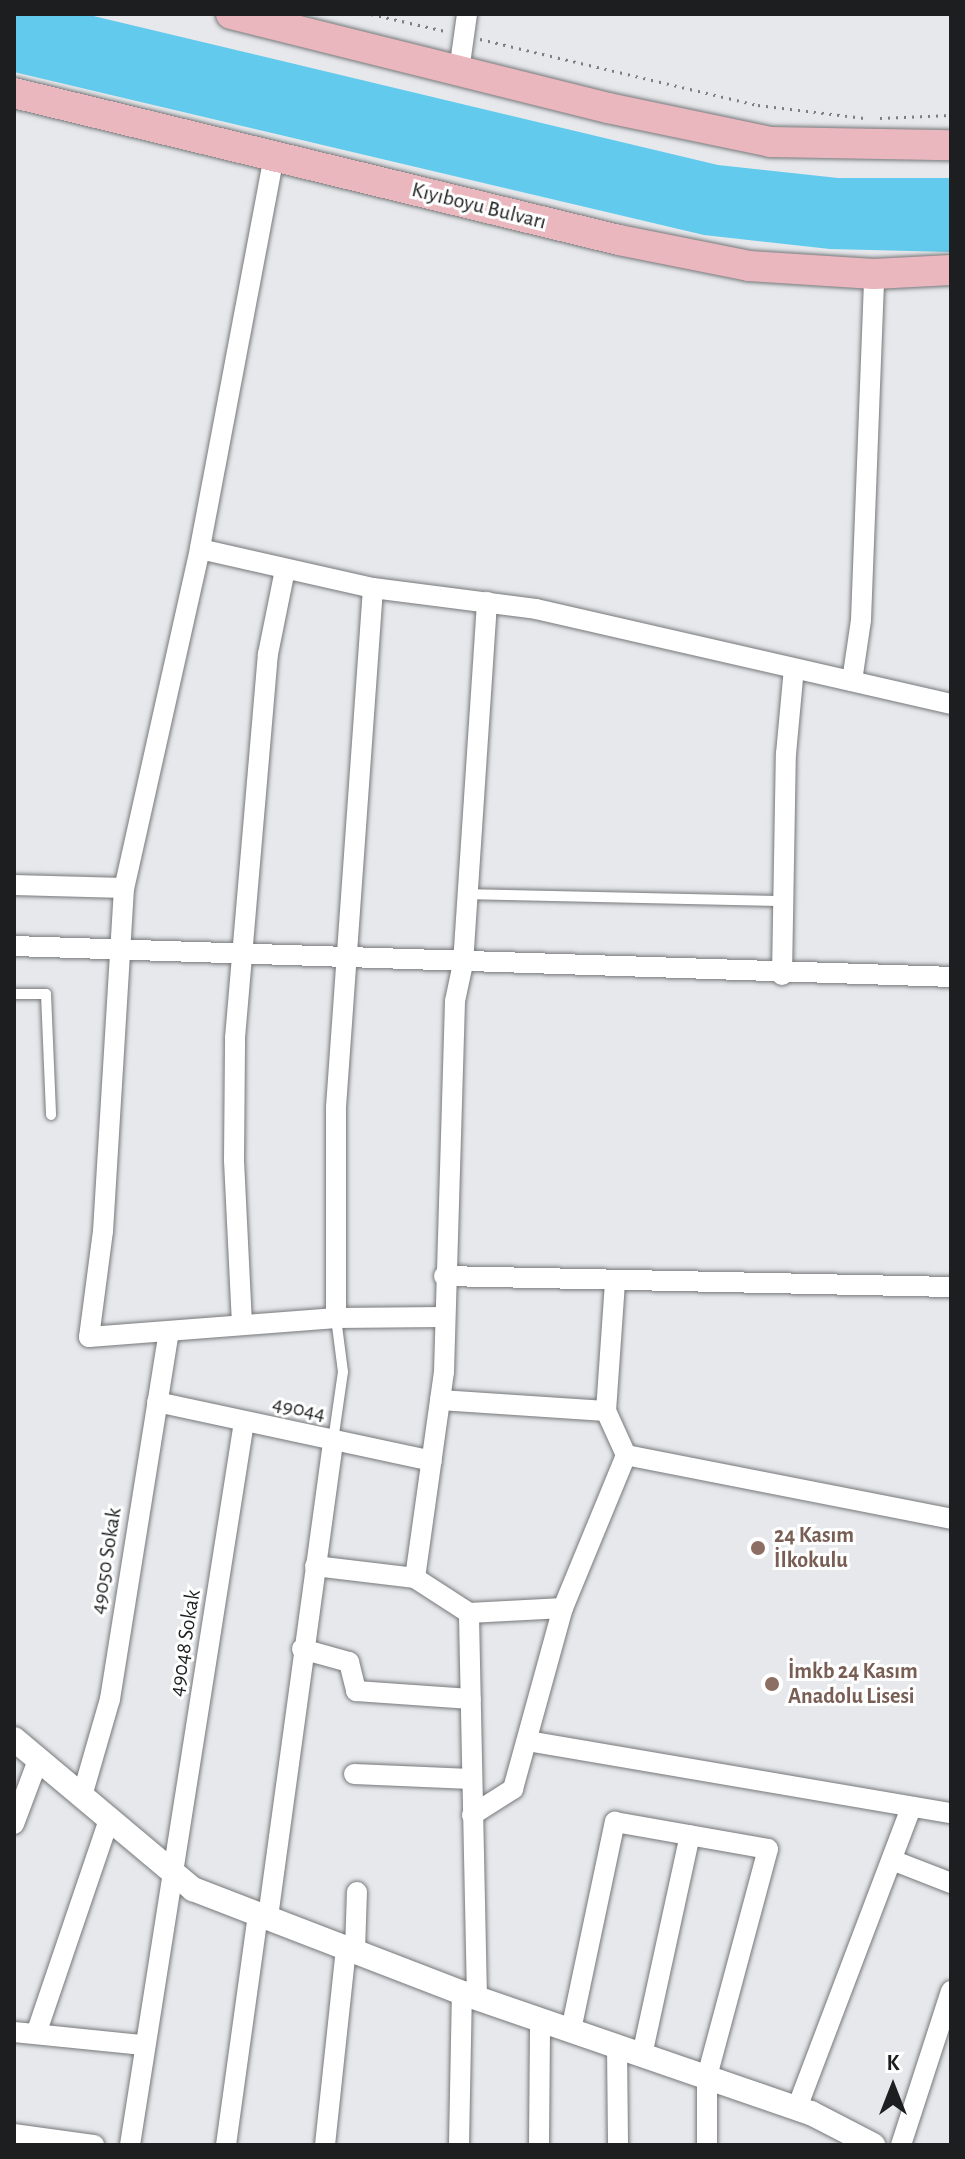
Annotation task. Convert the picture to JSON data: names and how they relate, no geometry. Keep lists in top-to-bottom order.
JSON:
{
  "streets": {
    "main road": ["Kıyıboyu Bulvarı"],
    "street": ["49044", "49050 Sokak", "49048 Sokak"]
  },
  "crossings": [
    ["49044", "49050 Sokak"],
    ["49044", "49048 Sokak"]
  ],
  "places": ["24 Kasım İlkokulu", "İmkb 24 Kasım Anadolu Lisesi"],
  "north": "top"
}
